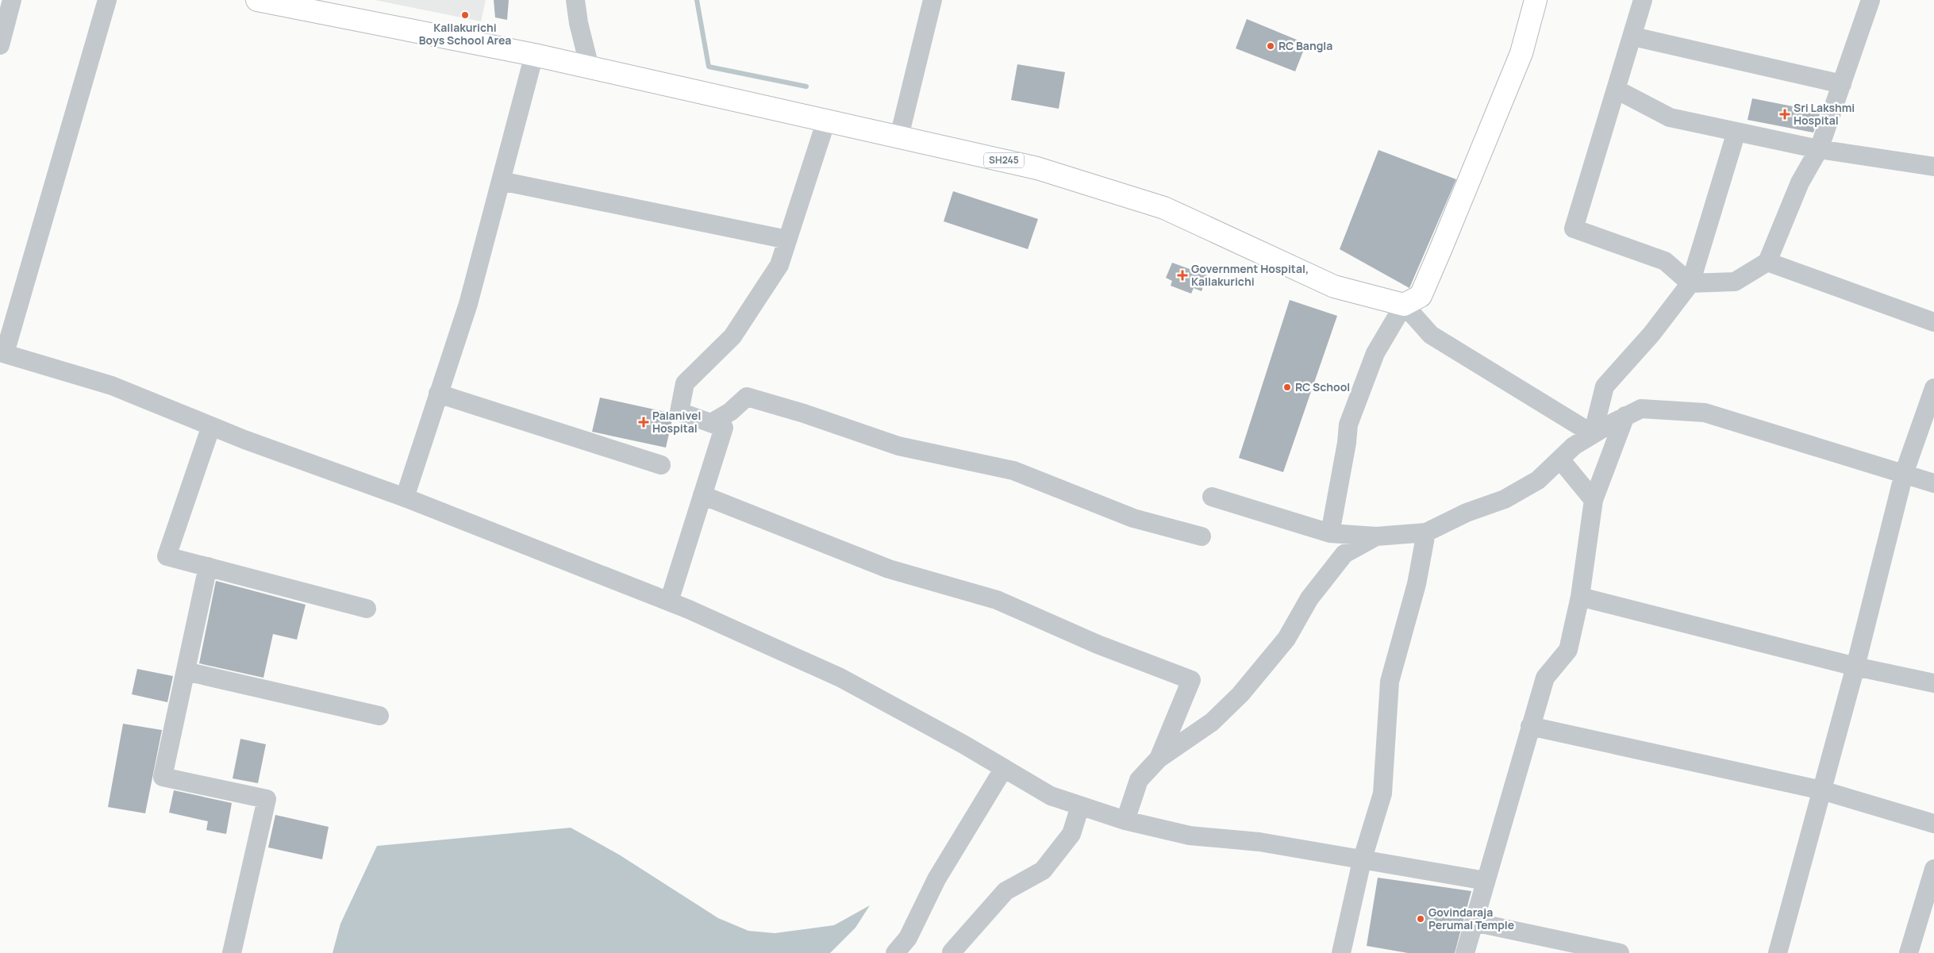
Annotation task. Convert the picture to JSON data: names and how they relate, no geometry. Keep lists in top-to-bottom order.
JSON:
{
  "streets": {
    "main road": ["SH245"]
  },
  "places": {
    "other": [
      "Kallakurichi Boys School Area",
      "RC Bangla",
      "RC School",
      "Govindaraja Perumal Temple"
    ],
    "health": ["Sri Lakshmi Hospital", "Government Hospital, Kallakurichi", "Palanivel Hospital"]
  }
}
